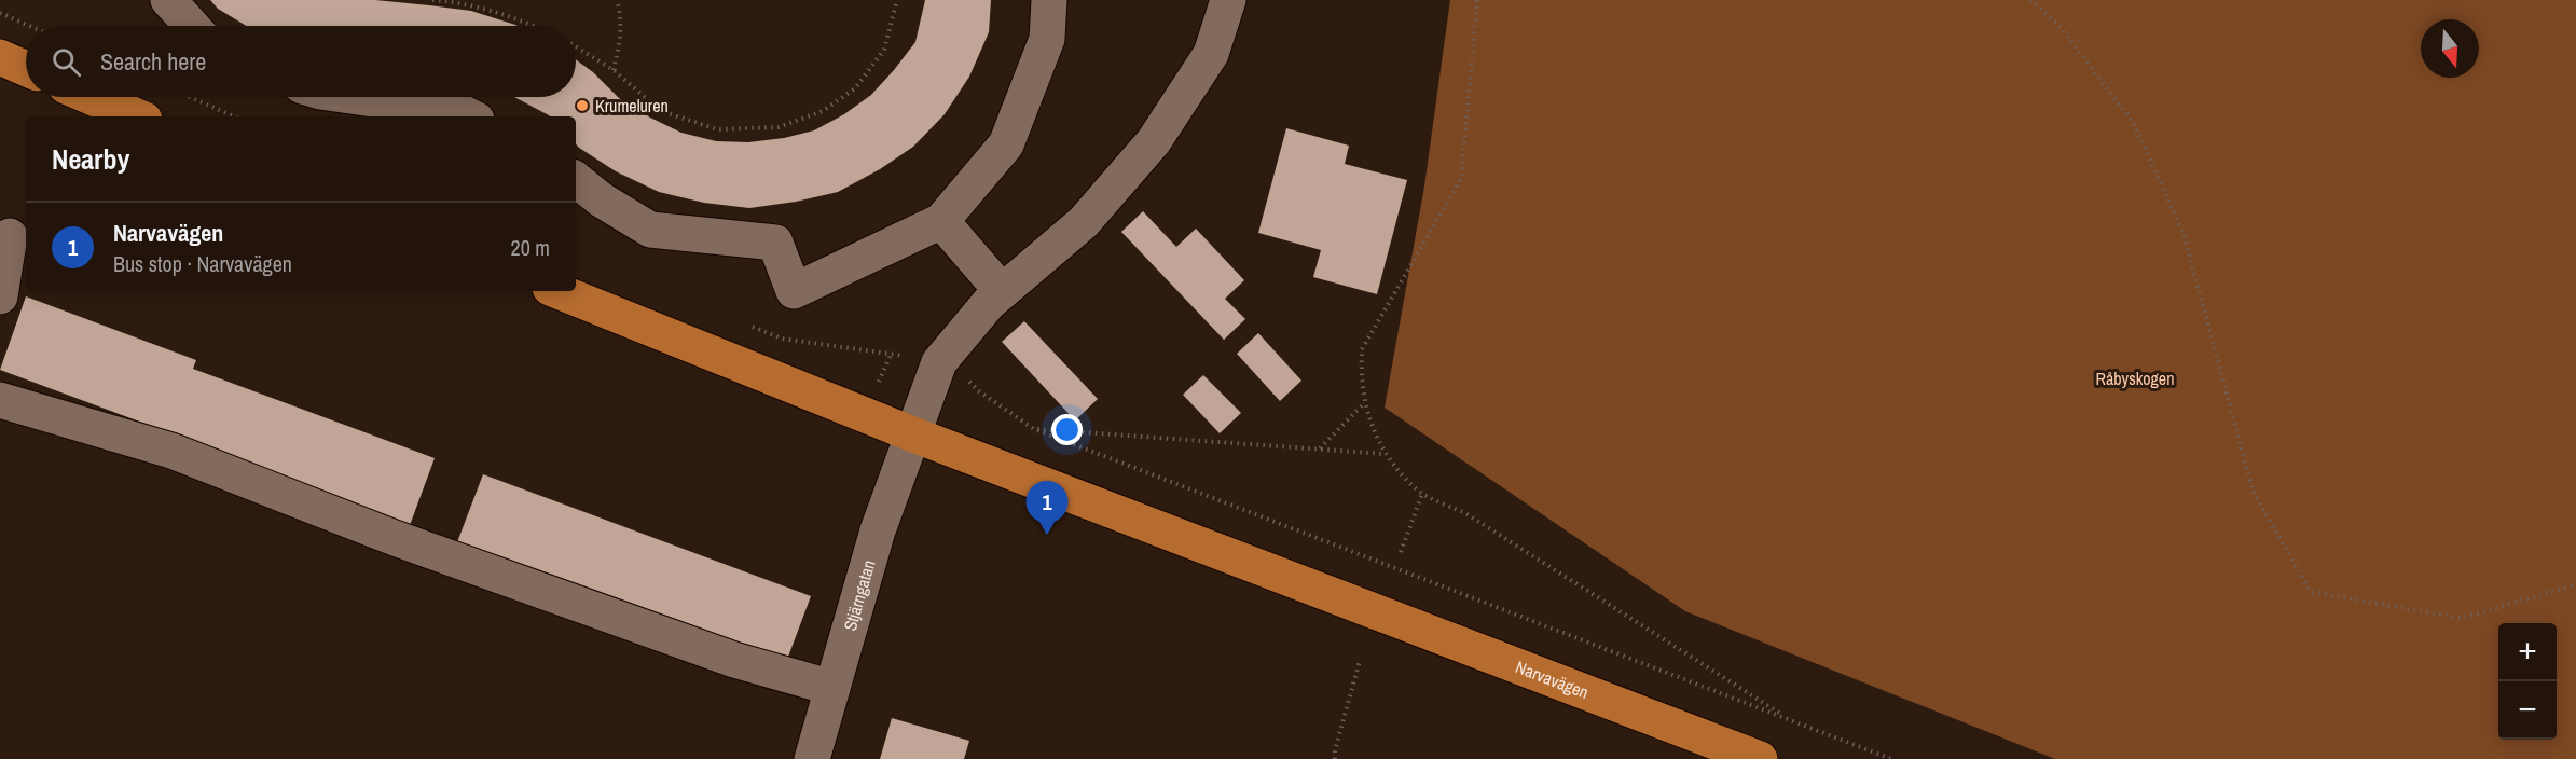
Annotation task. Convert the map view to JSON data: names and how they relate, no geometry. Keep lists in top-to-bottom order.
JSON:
{
  "streets": {
    "main road": ["Narvavägen"],
    "street": ["Stjärngatan"]
  },
  "crossings": [
    ["Stjärngatan", "Narvavägen"]
  ],
  "parks": ["Råbyskogen"],
  "places": ["Krumeluren"],
  "north": "bottom",
  "page": {
    "search": "Search here",
    "heading": "Nearby",
    "list": [
      {
        "mark": "1",
        "name": "Narvavägen",
        "note": "Bus stop · Narvavägen",
        "value": "20 m"
      }
    ],
    "pins": "1",
    "map_buttons": ["+", "−"]
  }
}
